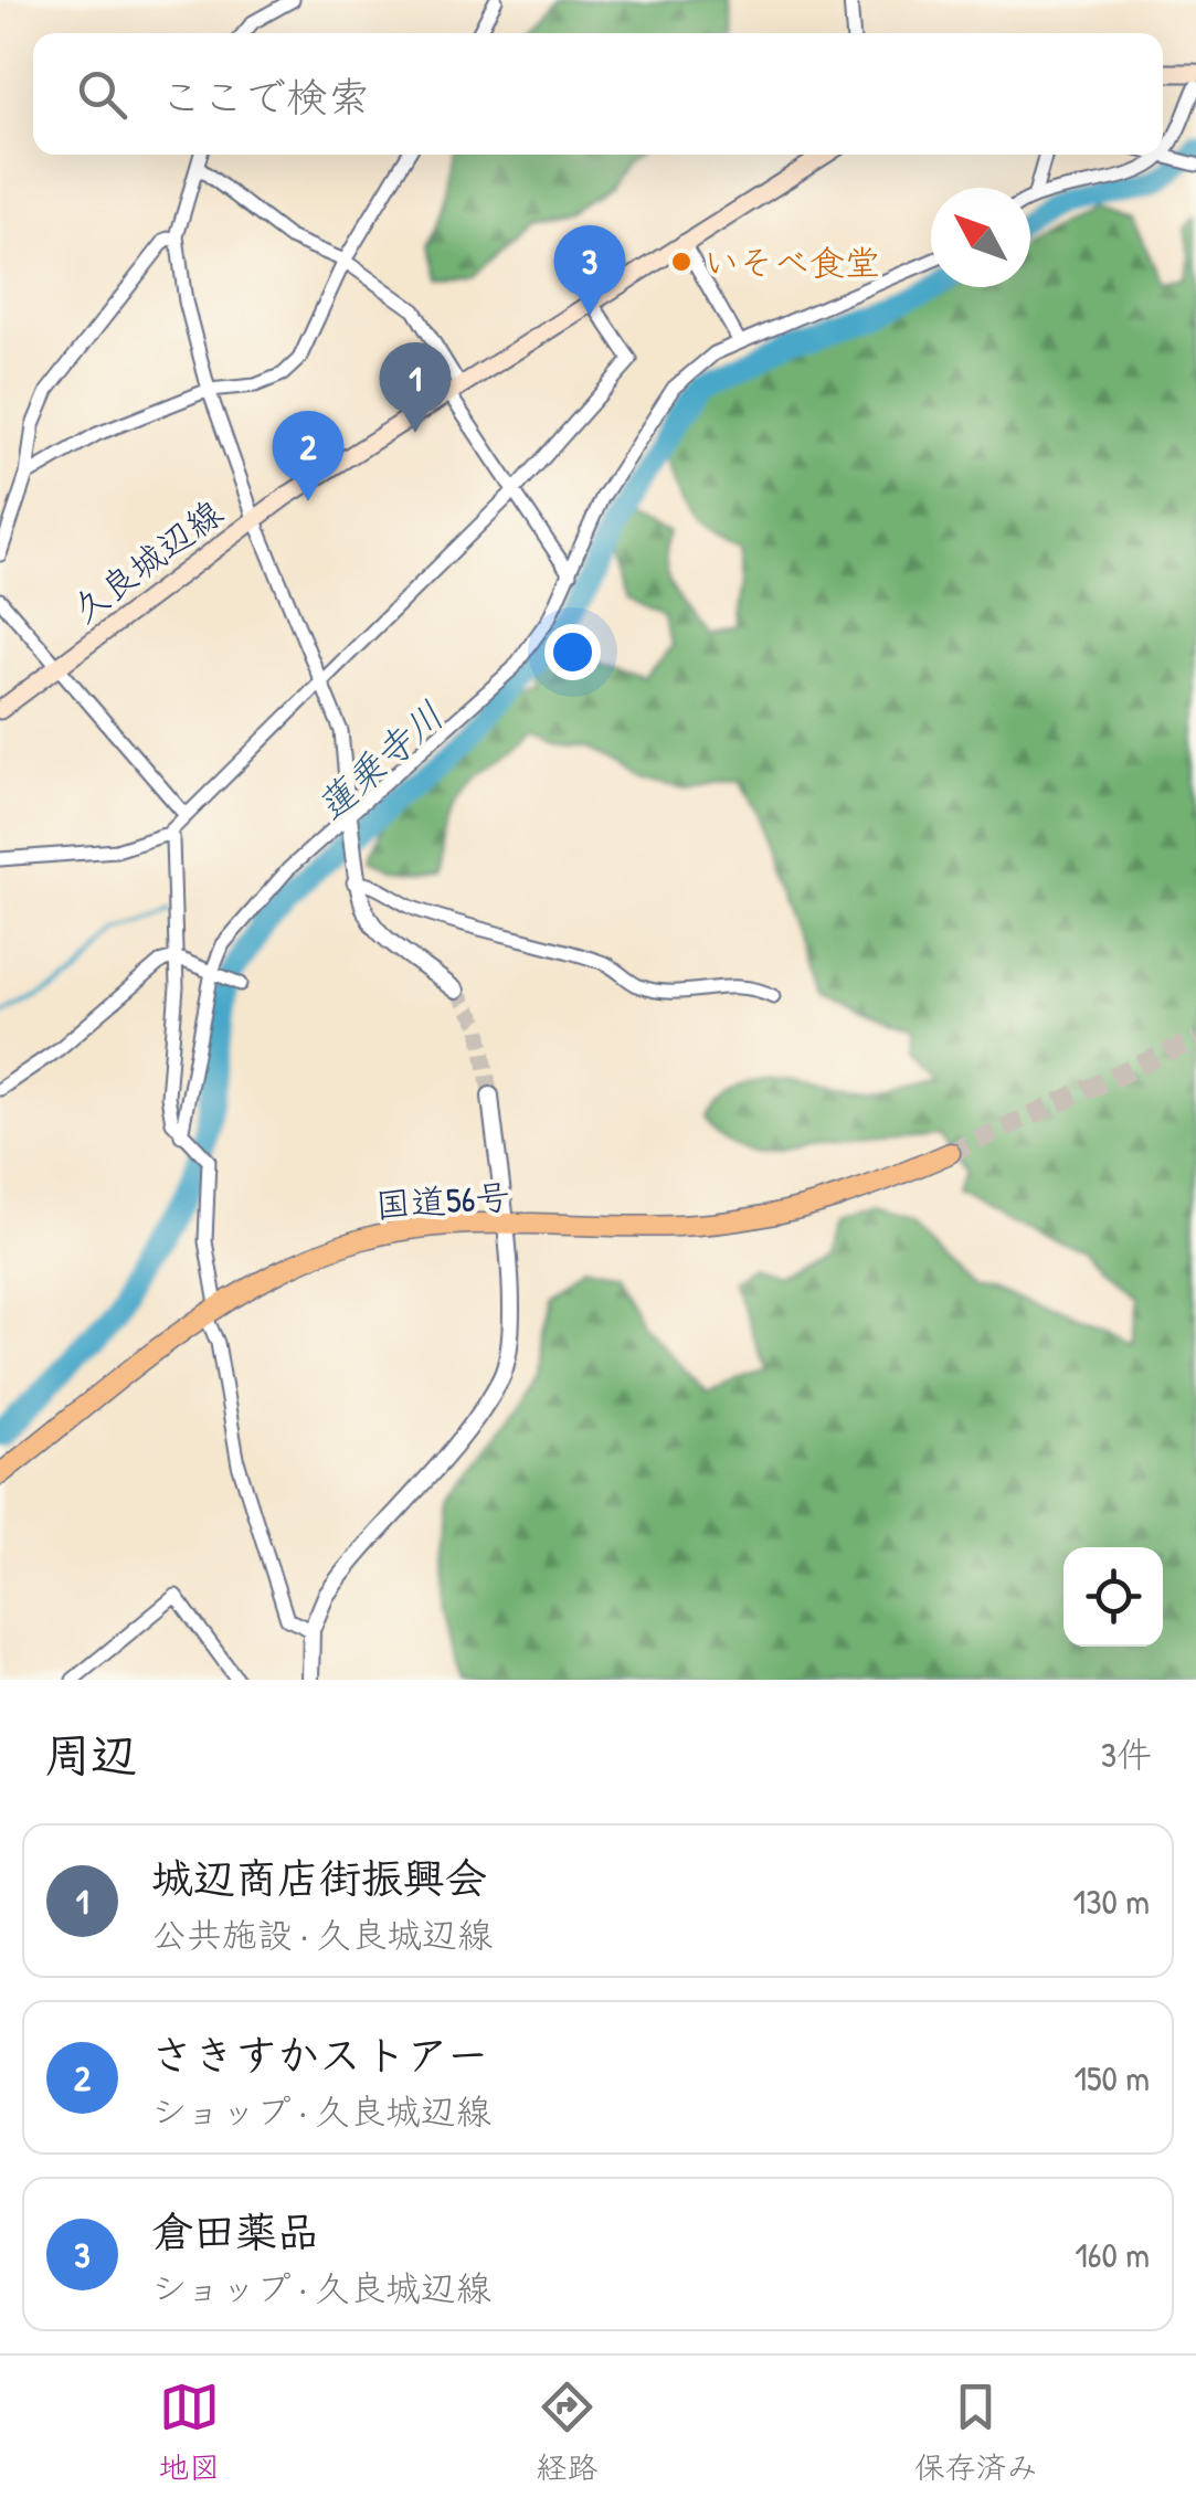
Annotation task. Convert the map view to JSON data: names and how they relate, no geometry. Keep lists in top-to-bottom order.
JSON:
{
  "streets": {
    "highway": ["国道56号"],
    "main road": ["久良城辺線"]
  },
  "water": ["蓮乗寺川"],
  "places": ["いそべ食堂"],
  "north": "top left",
  "page": {
    "search": "ここで検索",
    "pins": ["3", "1", "2"],
    "heading": ["周辺", "3件"],
    "list": [
      {
        "mark": "1",
        "name": "城辺商店街振興会",
        "note": "公共施設 · 久良城辺線",
        "value": "130 m"
      },
      {
        "mark": "2",
        "name": "さきすかストアー",
        "note": "ショップ · 久良城辺線",
        "value": "150 m"
      },
      {
        "mark": "3",
        "name": "倉田薬品",
        "note": "ショップ · 久良城辺線",
        "value": "160 m"
      }
    ],
    "nav": ["地図", "経路", "保存済み"]
  }
}
